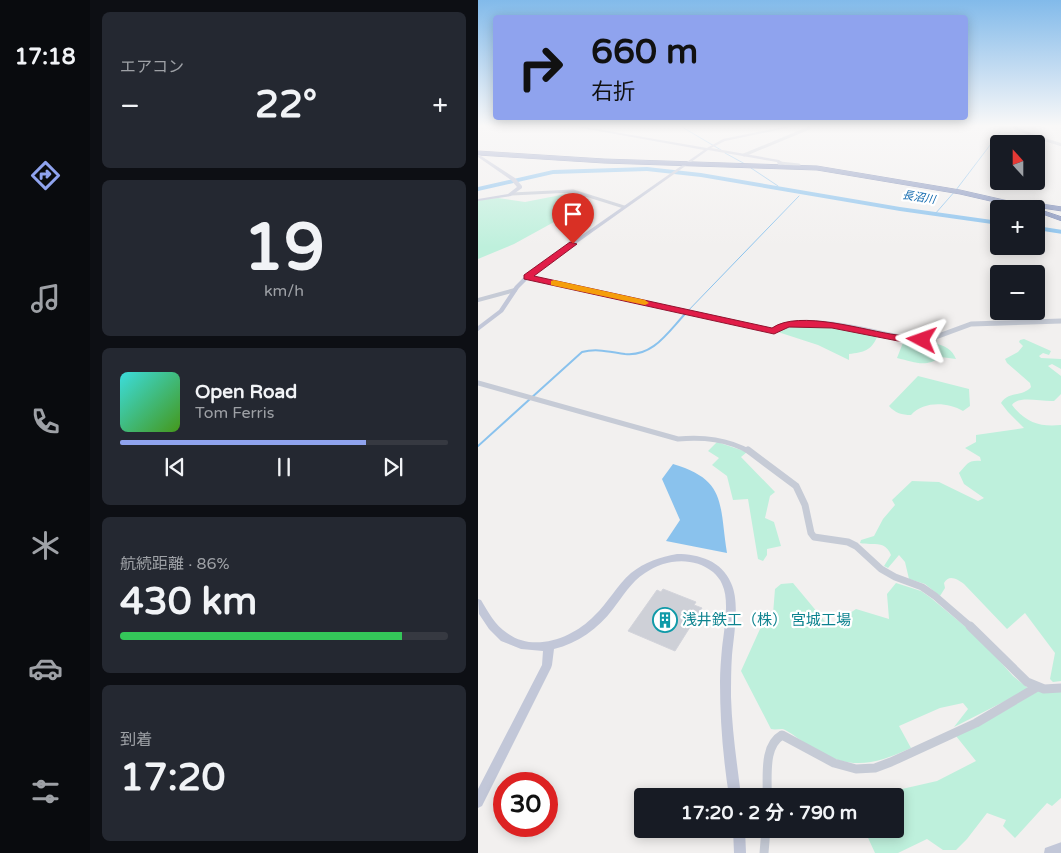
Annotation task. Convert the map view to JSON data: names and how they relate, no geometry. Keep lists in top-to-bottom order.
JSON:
{
  "water": ["長沼川"],
  "places": {
    "building": ["浅井鉄工（株） 宮城工場"]
  },
  "north": "top",
  "page": {
    "tabs": "17:18",
    "tile": [
      "エアコン",
      ["19", "km/h"],
      ["航続距離 · 86%", "430 km"],
      ["到着", "17:20"]
    ],
    "turn": ["660 m", "右折"],
    "heat": ["−", "22°", "+"],
    "map_buttons": ["+", "−"],
    "song": ["Open Road", "Tom Ferris"],
    "limit": "30",
    "trip": "17:20 · 2 分 · 790 m"
  }
}
